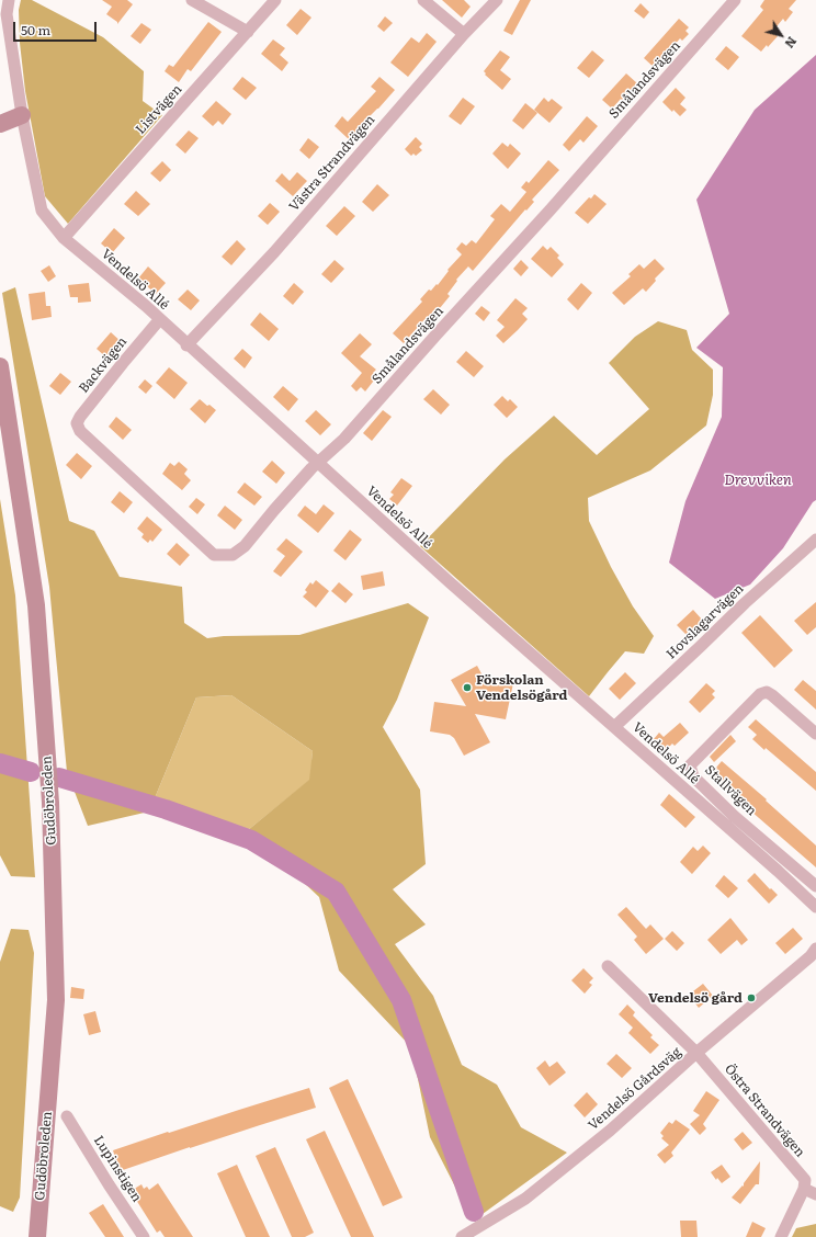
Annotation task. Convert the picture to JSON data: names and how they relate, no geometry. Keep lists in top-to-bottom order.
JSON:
{
  "streets": {
    "main road": ["Gudöbroleden"],
    "street": [
      "Smålandsvägen",
      "Listvägen",
      "Västra Strandvägen",
      "Vendelsö Allé",
      "Backvägen",
      "Hovslagarvägen",
      "Stallvägen",
      "Vendelsö Gårdsväg",
      "Östra Strandvägen",
      "Lupinstigen"
    ]
  },
  "crossings": [
    ["Smålandsvägen", "Vendelsö Allé"],
    ["Smålandsvägen", "Backvägen"],
    ["Listvägen", "Vendelsö Allé"],
    ["Västra Strandvägen", "Vendelsö Allé"],
    ["Vendelsö Allé", "Backvägen"],
    ["Vendelsö Allé", "Hovslagarvägen"],
    ["Vendelsö Gårdsväg", "Östra Strandvägen"]
  ],
  "water": ["Drevviken"],
  "places": ["Förskolan Vendelsögård", "Vendelsö gård"],
  "scale_bar": "50 m",
  "north": "bottom right"
}
